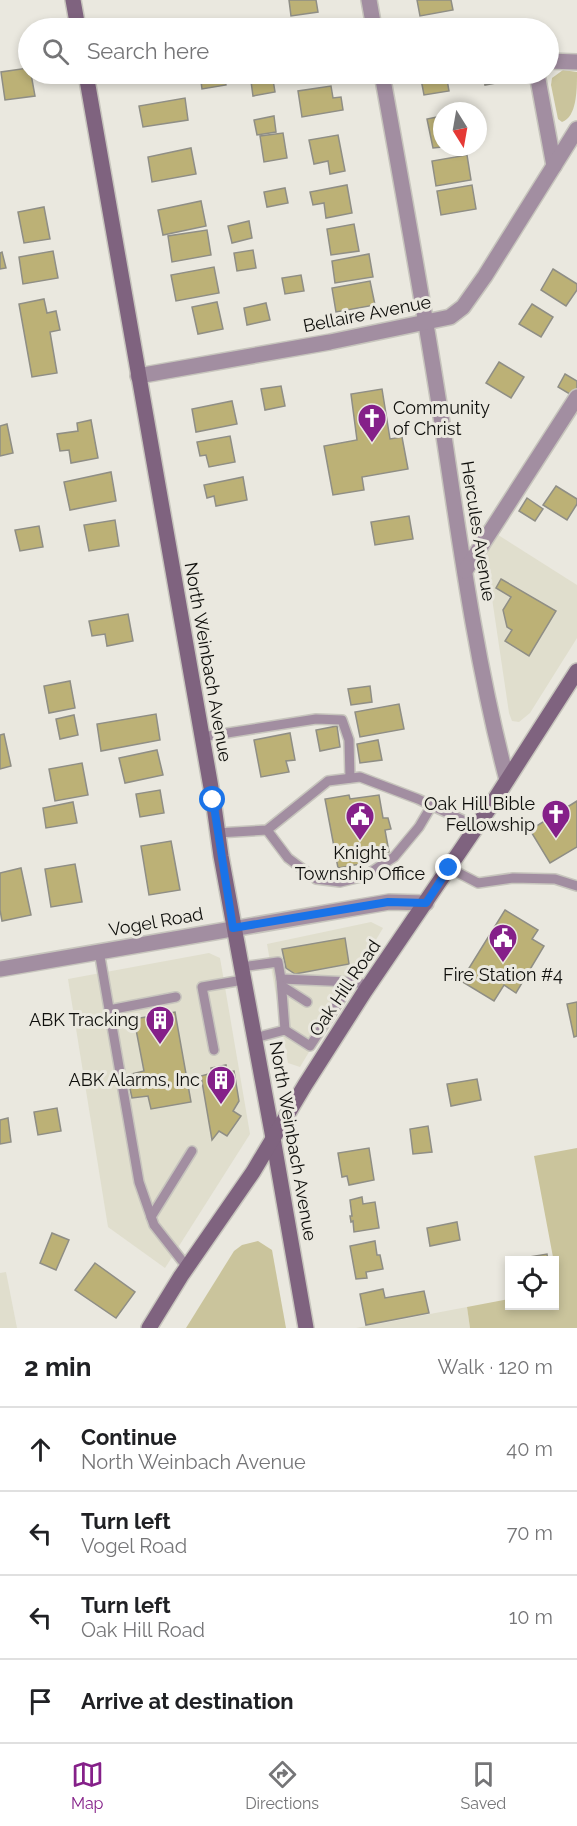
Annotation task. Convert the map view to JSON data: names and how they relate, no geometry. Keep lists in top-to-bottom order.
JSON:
{
  "streets": {
    "main road": ["North Weinbach Avenue", "Oak Hill Road"],
    "street": ["Bellaire Avenue", "Hercules Avenue", "Vogel Road"]
  },
  "crossings": [
    ["Bellaire Avenue", "Hercules Avenue"],
    ["Bellaire Avenue", "North Weinbach Avenue"],
    ["Hercules Avenue", "Oak Hill Road"],
    ["North Weinbach Avenue", "Vogel Road"],
    ["North Weinbach Avenue", "Oak Hill Road"],
    ["Vogel Road", "Oak Hill Road"]
  ],
  "places": {
    "church": ["Community of Christ", "Oak Hill Bible Fellowship"],
    "public building": ["Knight Township Office", "Fire Station #4"],
    "building": ["ABK Tracking", "ABK Alarms, Inc"]
  },
  "north": "bottom",
  "page": {
    "search": "Search here",
    "heading": ["2 min", "Walk · 120 m"],
    "list": [
      ["Continue", "North Weinbach Avenue", "40 m"],
      ["Turn left", "Vogel Road", "70 m"],
      ["Turn left", "Oak Hill Road", "10 m"],
      "Arrive at destination"
    ],
    "nav": ["Map", "Directions", "Saved"]
  }
}
